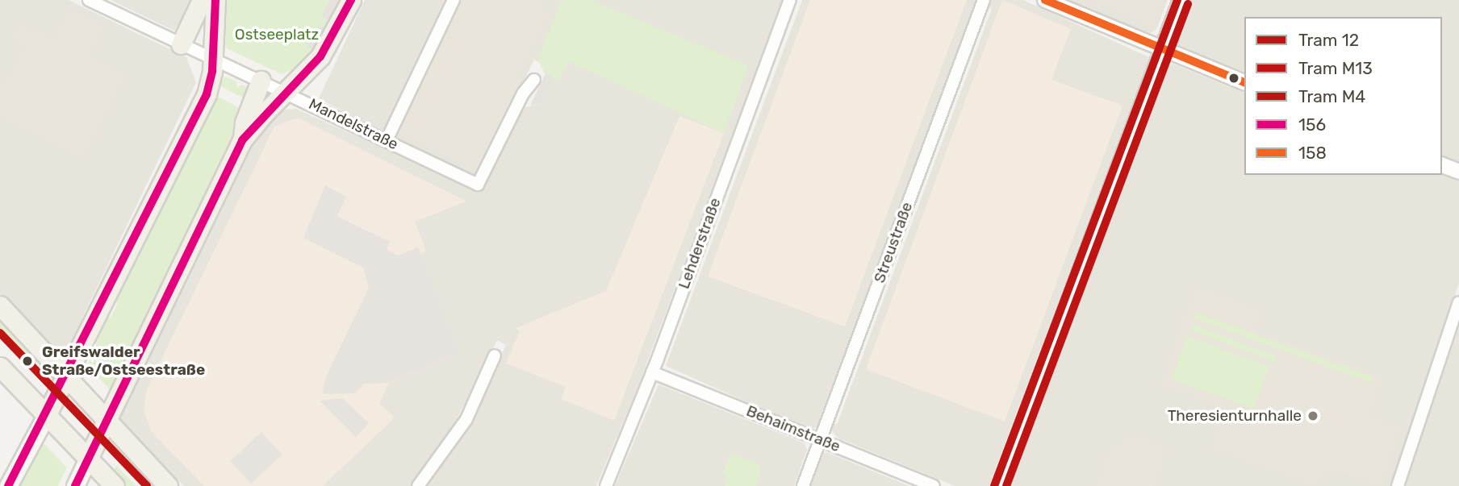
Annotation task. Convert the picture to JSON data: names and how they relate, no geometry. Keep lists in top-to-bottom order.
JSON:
{
  "streets": {
    "street": [
      "Mandelstraße",
      "Streustraße",
      "Lehderstraße",
      "Behaimstraße"
    ]
  },
  "crossings": [
    ["Streustraße", "Behaimstraße"],
    ["Lehderstraße", "Behaimstraße"]
  ],
  "parks": ["Ostseeplatz"],
  "places": ["Greifswalder Straße/Ostseestraße", "Theresienturnhalle"],
  "lines": [
    "tram line 12",
    "transit line 156",
    "transit line 158",
    "tram line M13",
    "tram line M4"
  ],
  "legend": [
    "Tram 12",
    "Tram M13",
    "Tram M4",
    "156",
    "158"
  ]
}
